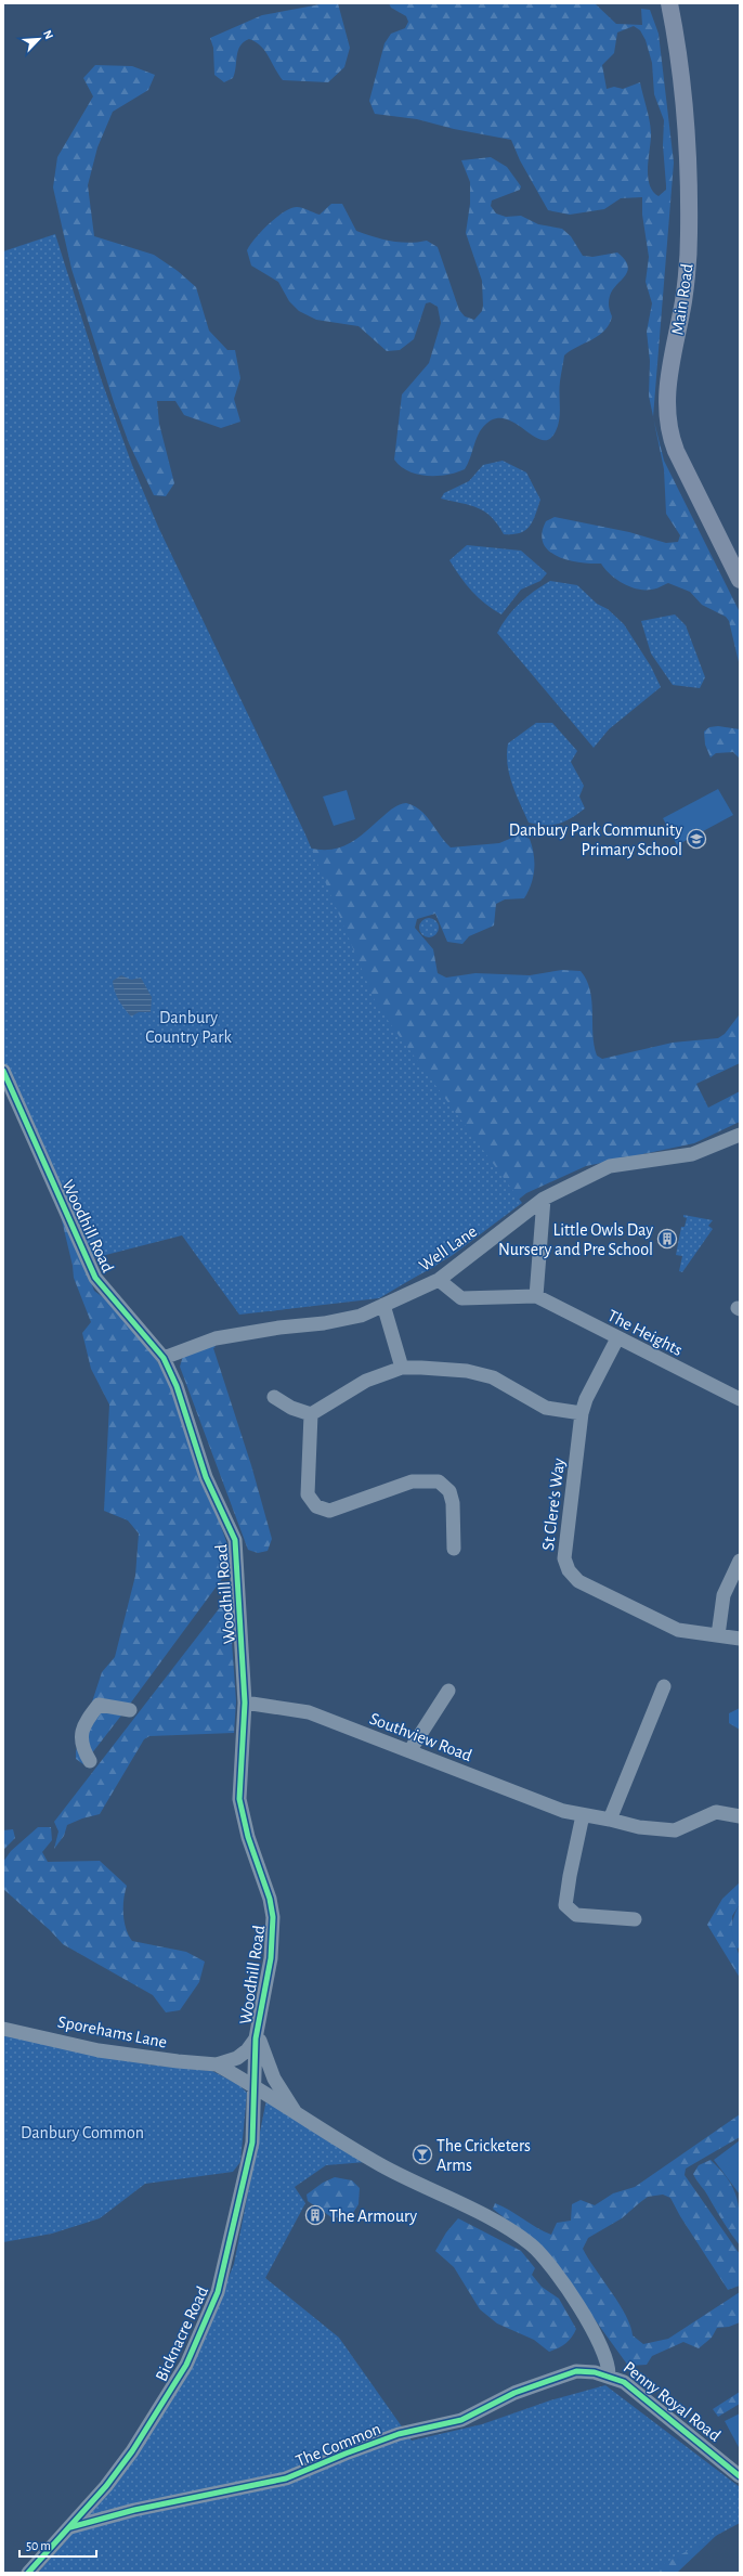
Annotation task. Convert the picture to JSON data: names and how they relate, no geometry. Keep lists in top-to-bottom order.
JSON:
{
  "streets": {
    "main road": ["Main Road"],
    "street": [
      "Woodhill Road",
      "Well Lane",
      "The Heights",
      "St Clere's Way",
      "Southview Road",
      "Sporehams Lane",
      "Bicknacre Road",
      "Penny Royal Road",
      "The Common"
    ]
  },
  "crossings": [
    ["Woodhill Road", "Well Lane"],
    ["Woodhill Road", "Southview Road"],
    ["Woodhill Road", "Sporehams Lane"],
    ["Woodhill Road", "Bicknacre Road"],
    ["Woodhill Road", "Penny Royal Road"],
    ["Well Lane", "The Heights"],
    ["The Heights", "St Clere's Way"],
    ["Sporehams Lane", "Bicknacre Road"],
    ["Sporehams Lane", "Penny Royal Road"],
    ["Bicknacre Road", "Penny Royal Road"],
    ["Bicknacre Road", "The Common"],
    ["Penny Royal Road", "The Common"]
  ],
  "parks": ["Danbury Country Park", "Danbury Common"],
  "places": {
    "school or university": ["Danbury Park Community Primary School"],
    "building": ["Little Owls Day Nursery and Pre School", "The Armoury"],
    "bar": ["The Cricketers Arms"]
  },
  "scale_bar": "50 m",
  "north": "top right"
}
